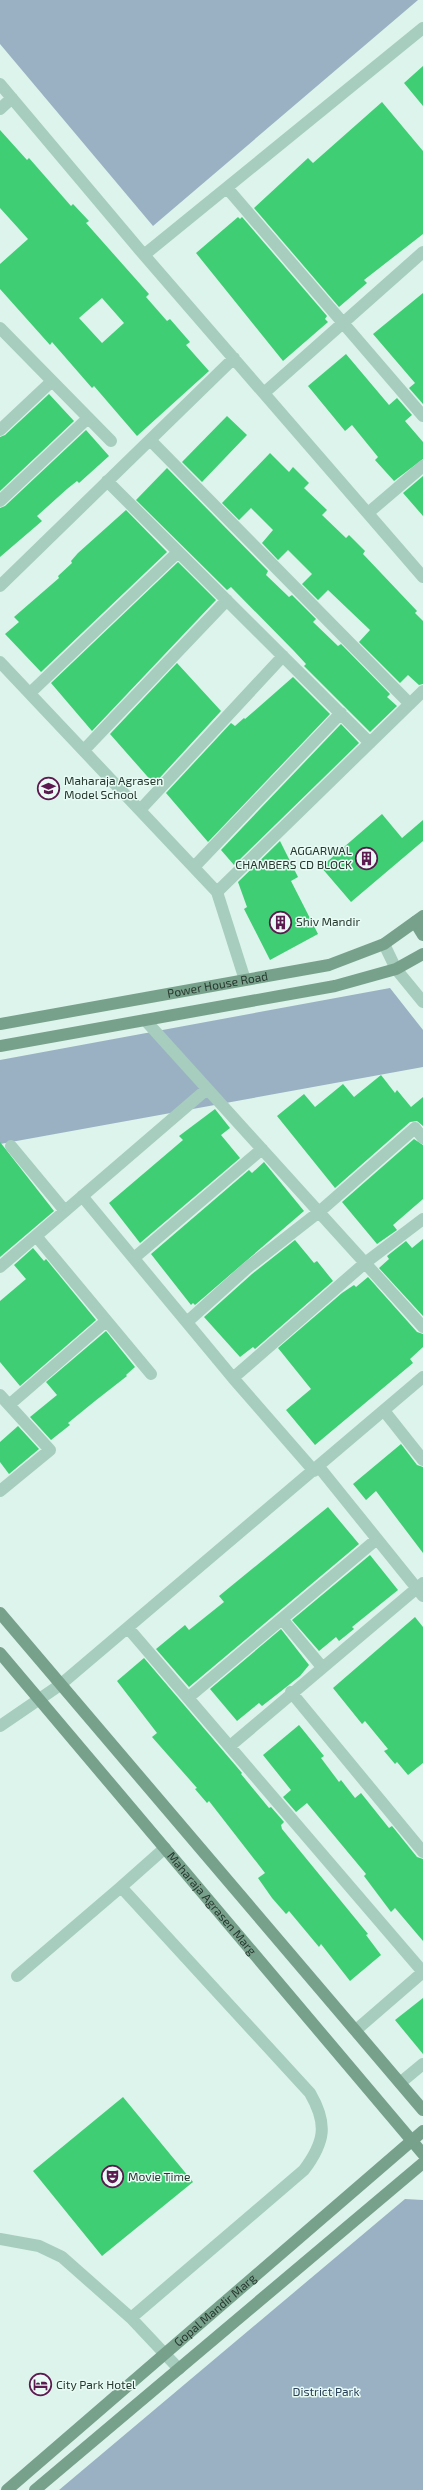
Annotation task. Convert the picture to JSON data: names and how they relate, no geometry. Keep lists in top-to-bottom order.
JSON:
{
  "streets": {
    "street": ["Power House Road", "Maharaja Agrasen Marg", "Gopal Mandir Marg"]
  },
  "crossings": [
    ["Maharaja Agrasen Marg", "Gopal Mandir Marg"]
  ],
  "parks": ["District Park"],
  "places": {
    "school or university": ["Maharaja Agrasen Model School"],
    "building": ["AGGARWAL CHAMBERS CD BLOCK", "Shiv Mandir"],
    "theatre": ["Movie Time"],
    "hotel": ["City Park Hotel"]
  }
}
